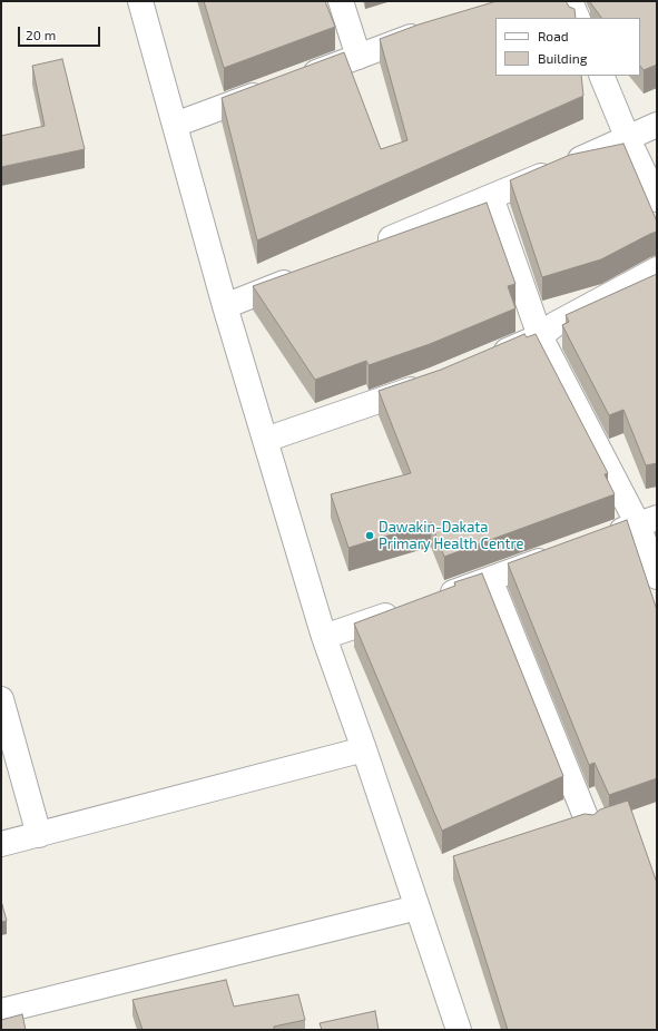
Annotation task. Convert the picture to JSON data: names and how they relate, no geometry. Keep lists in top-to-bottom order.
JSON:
{
  "places": ["Dawakin-Dakata Primary Health Centre"],
  "legend": ["Road", "Building"],
  "scale_bar": "20 m"
}
